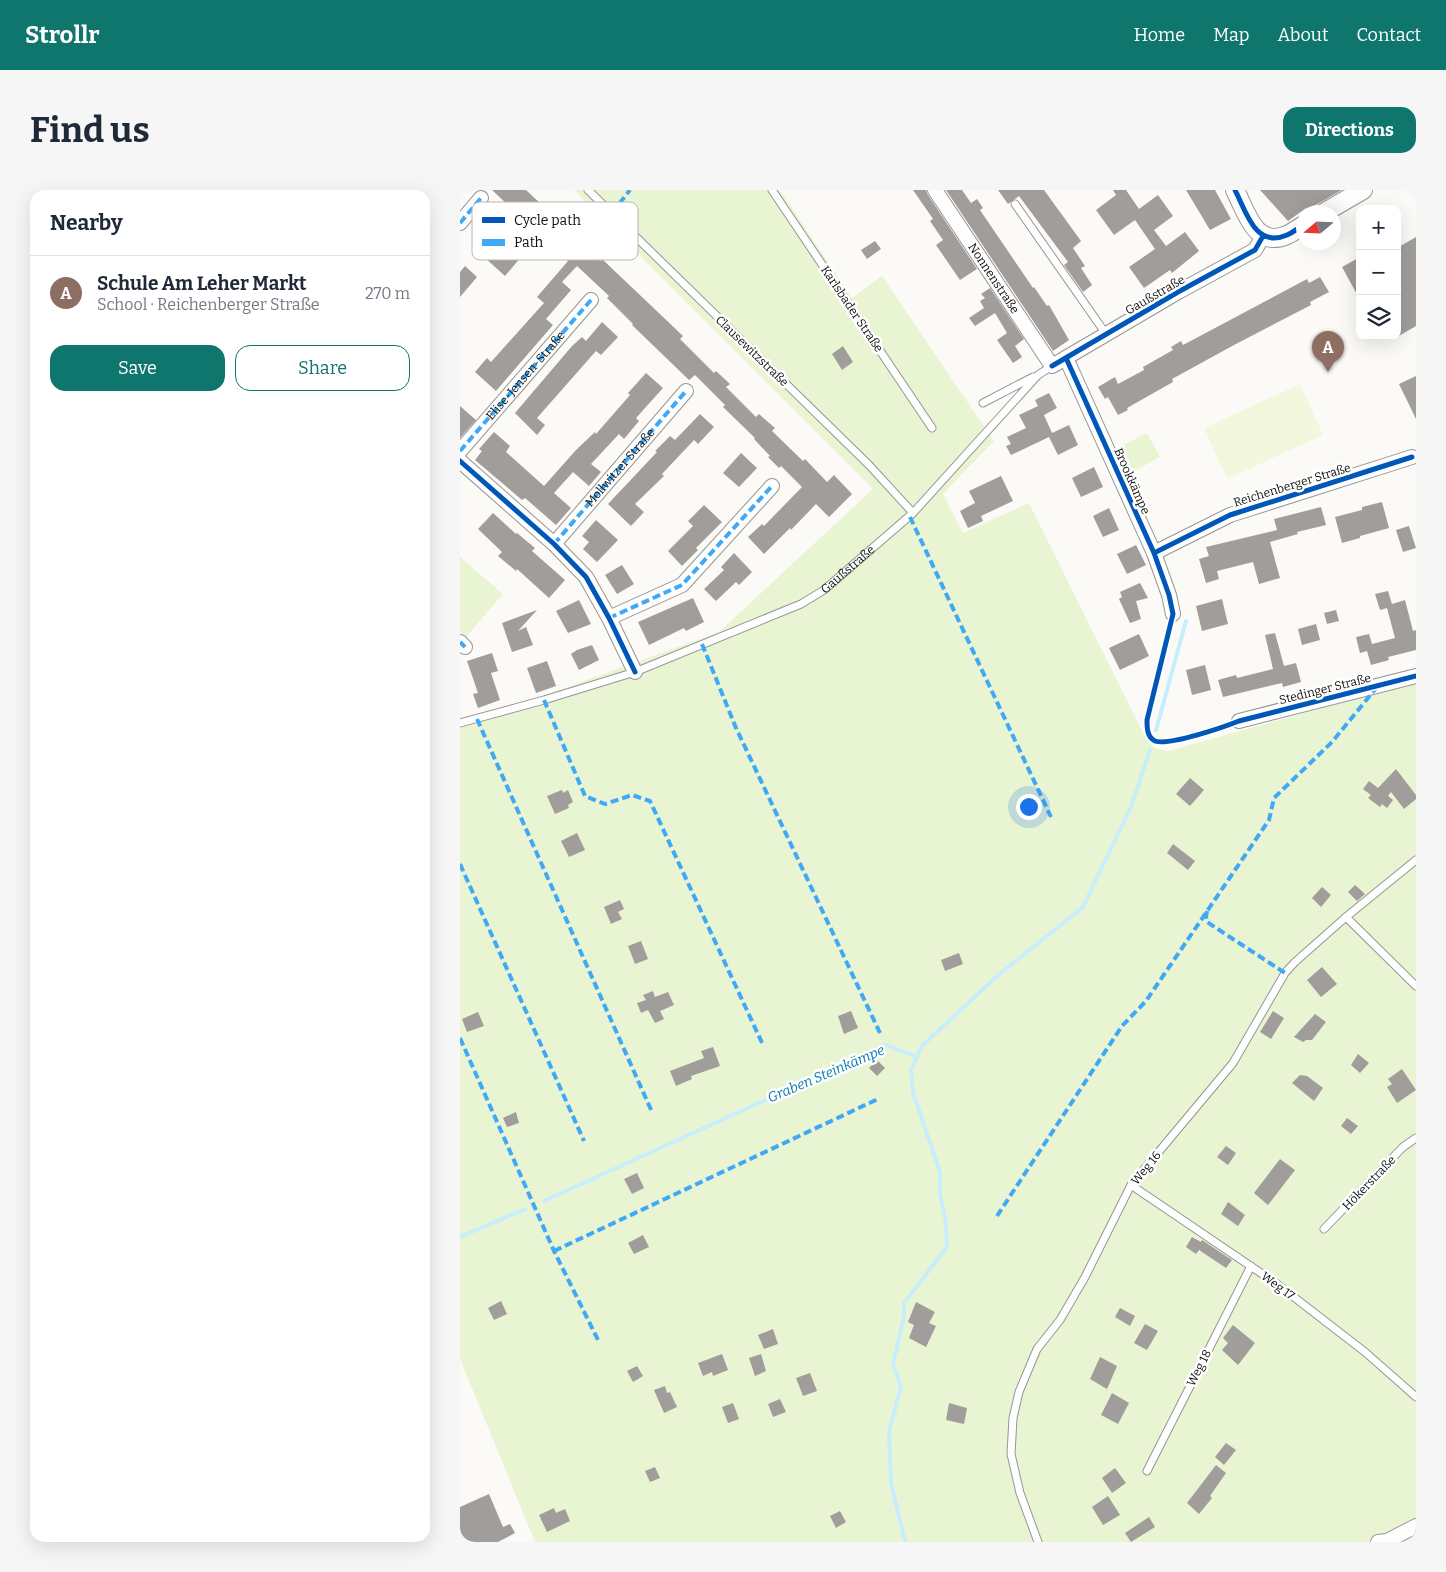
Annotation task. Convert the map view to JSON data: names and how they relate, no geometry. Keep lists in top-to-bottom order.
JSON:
{
  "streets": {
    "street": [
      "Nonnenstraße",
      "Gaußstraße",
      "Elise-Jensen-Straße",
      "Mollwitzer Straße",
      "Brookkämpe",
      "Reichenberger Straße",
      "Stedinger Straße"
    ],
    "lane": [
      "Karlsbader Straße",
      "Clausewitzstraße",
      "Weg 16",
      "Hökerstraße",
      "Weg 17",
      "Weg 18"
    ]
  },
  "crossings": [
    ["Nonnenstraße", "Gaußstraße"],
    ["Gaußstraße", "Clausewitzstraße"],
    ["Gaußstraße", "Brookkämpe"],
    ["Brookkämpe", "Reichenberger Straße"],
    ["Weg 16", "Weg 17"],
    ["Weg 17", "Weg 18"]
  ],
  "water": ["Graben Steinkämpe"],
  "legend": ["Cycle path", "Path"],
  "north": "left",
  "page": {
    "header": "Strollr",
    "nav": [
      "Home",
      "Map",
      "About",
      "Contact"
    ],
    "buttons": [
      "Directions",
      ["Save", "Share"]
    ],
    "title": "Find us",
    "heading": "Nearby",
    "map_buttons": ["+", "−"],
    "list": [
      {
        "mark": "A",
        "name": "Schule Am Leher Markt",
        "note": "School · Reichenberger Straße",
        "value": "270 m"
      }
    ],
    "pins": "A"
  }
}
